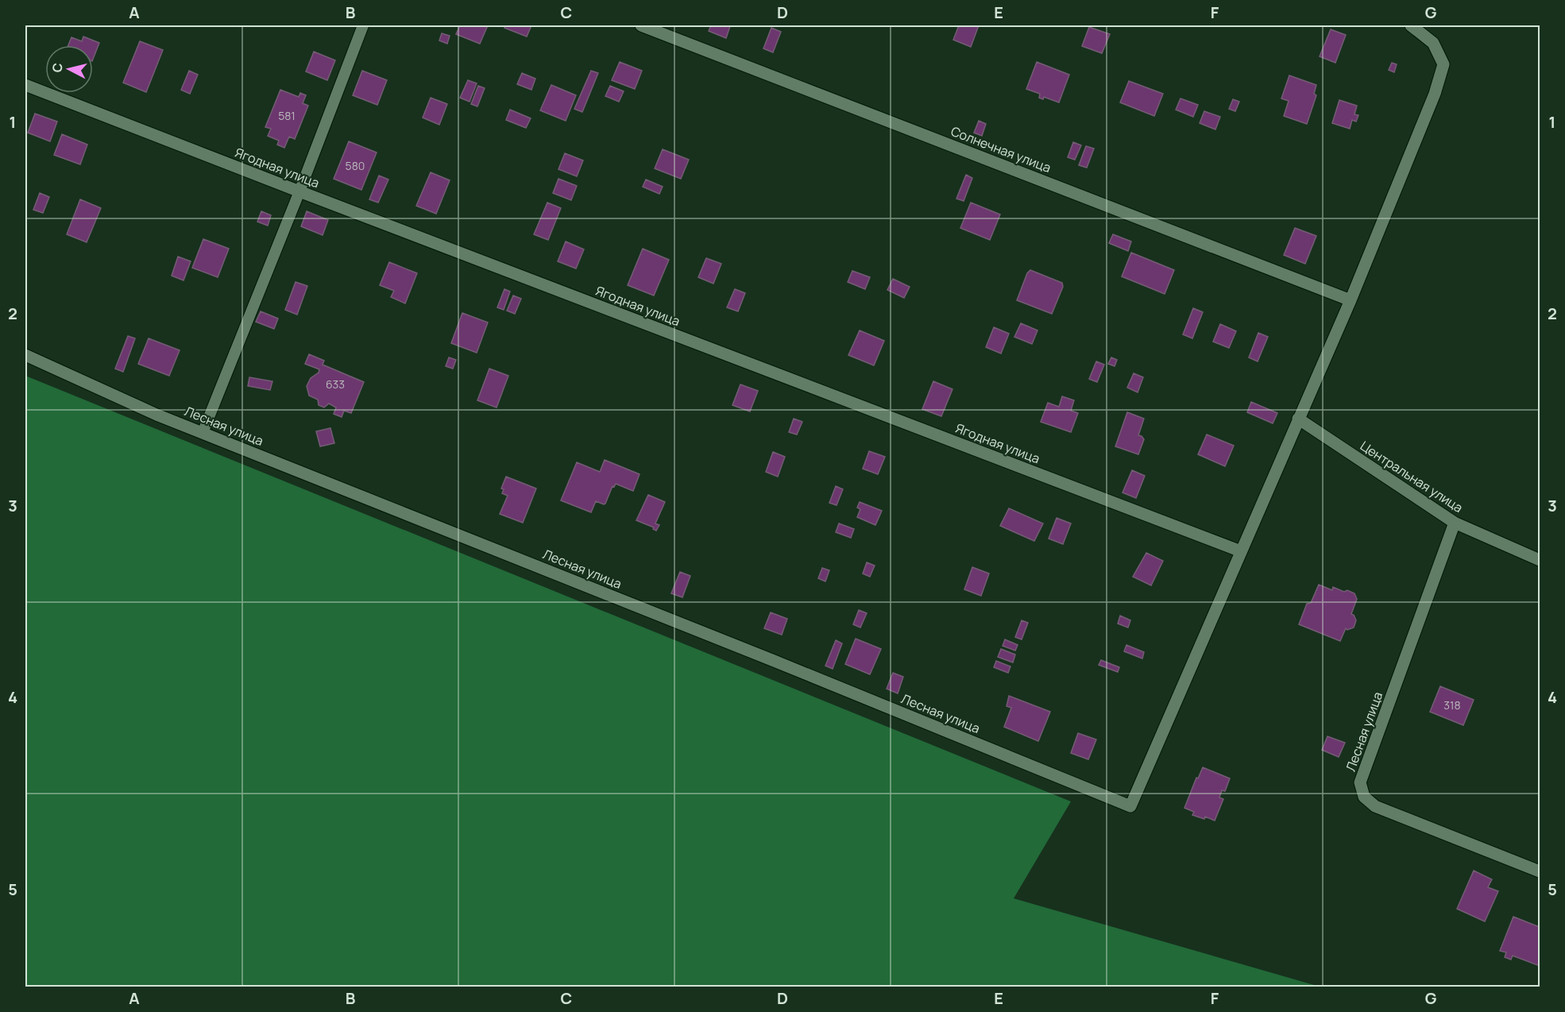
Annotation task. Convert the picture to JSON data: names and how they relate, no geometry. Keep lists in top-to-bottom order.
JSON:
{
  "streets": {
    "street": [
      "Солнечная улица",
      "Ягодная улица",
      "Лесная улица",
      "Центральная улица"
    ]
  },
  "crossings": [
    ["Ягодная улица", "Лесная улица"],
    ["Лесная улица", "Центральная улица"]
  ],
  "house_numbers": [
    "581",
    "580",
    "633",
    "318"
  ],
  "north": "left",
  "grid": {
    "columns": [
      "A",
      "B",
      "C",
      "D",
      "E",
      "F",
      "G"
    ],
    "rows": [
      "1",
      "2",
      "3",
      "4",
      "5"
    ]
  }
}
